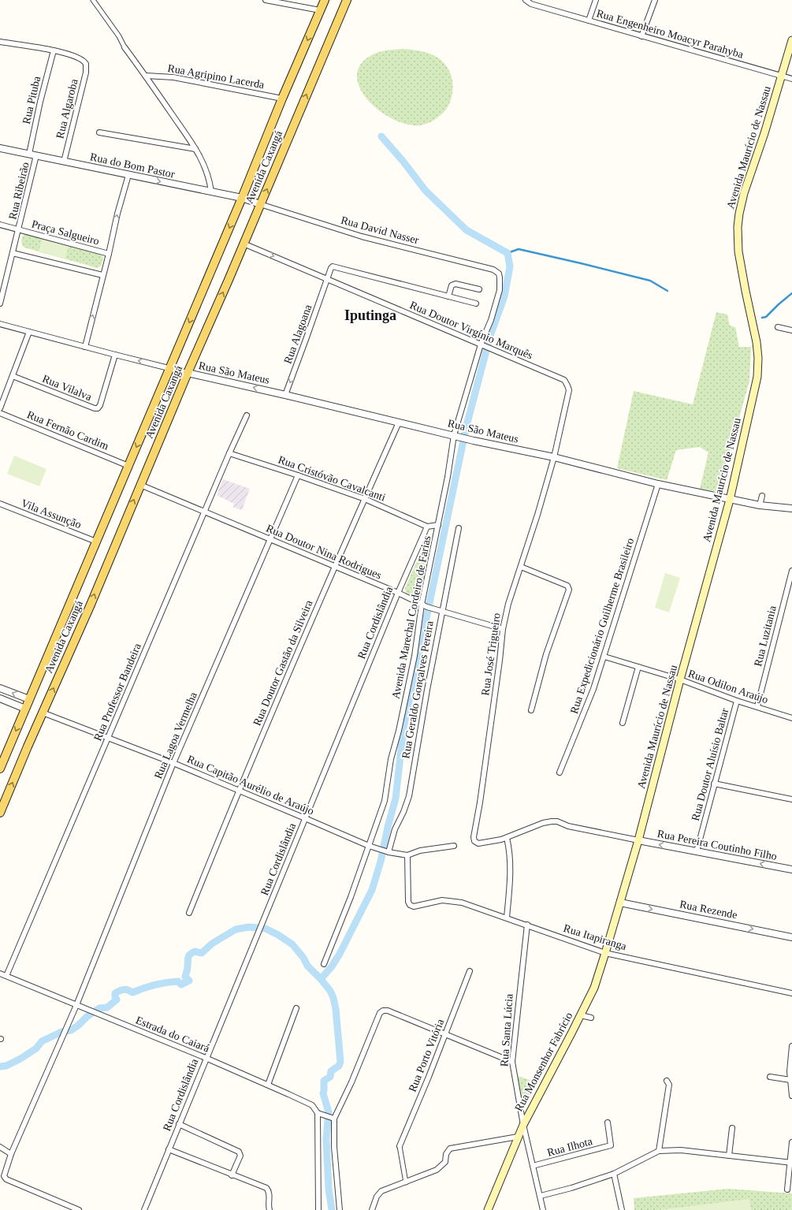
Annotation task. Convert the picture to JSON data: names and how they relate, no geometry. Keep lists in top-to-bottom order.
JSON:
{
  "streets": {
    "main road": ["Avenida Maurício de Nassau", "Avenida Caxangá", "Rua Monsenhor Fabrício"],
    "street": [
      "Rua Engenheiro Moacyr Parahyba",
      "Rua Agripino Lacerda",
      "Rua Pituba",
      "Rua Algaroba",
      "Rua do Bom Pastor",
      "Rua Ribeirão",
      "Rua David Nasser",
      "Praça Salgueiro",
      "Rua Doutor Virgínio Marquês",
      "Rua Alagoana",
      "Rua São Mateus",
      "Rua Vilalva",
      "Rua Fernão Cardim",
      "Rua Cristóvão Cavalcanti",
      "Vila Assunção",
      "Rua Doutor Nina Rodrigues",
      "Avenida Marechal Cordeiro de Farias",
      "Rua Cordislândia",
      "Rua Expedicionário Guilherme Brasileiro",
      "Rua Luzitania",
      "Rua José Trigueiro",
      "Rua Doutor Gastão da Silveira",
      "Rua Odilon Araújo",
      "Rua Geraldo Gonçalves Pereira",
      "Rua Professor Bandeira",
      "Rua Lagoa Vermelha",
      "Rua Doutor Aluísio Baltar",
      "Rua Capitão Aurélio de Araújo",
      "Rua Pereira Coutinho Filho",
      "Rua Rezende",
      "Rua Itapiranga",
      "Rua Santa Lúcia",
      "Estrada do Caiará",
      "Rua Porto Vitória",
      "Rua Ilhota"
    ]
  },
  "crossings": [
    ["Rua Engenheiro Moacyr Parahyba", "Avenida Maurício de Nassau"],
    ["Rua Agripino Lacerda", "Avenida Caxangá"],
    ["Rua Pituba", "Rua Algaroba"],
    ["Rua Pituba", "Rua do Bom Pastor"],
    ["Rua Algaroba", "Rua do Bom Pastor"],
    ["Avenida Maurício de Nassau", "Rua São Mateus"],
    ["Avenida Maurício de Nassau", "Rua Odilon Araújo"],
    ["Avenida Maurício de Nassau", "Rua Pereira Coutinho Filho"],
    ["Avenida Maurício de Nassau", "Rua Rezende"],
    ["Avenida Maurício de Nassau", "Rua Monsenhor Fabrício"],
    ["Rua do Bom Pastor", "Avenida Caxangá"],
    ["Rua do Bom Pastor", "Rua Ribeirão"],
    ["Rua do Bom Pastor", "Rua David Nasser"],
    ["Avenida Caxangá", "Rua David Nasser"],
    ["Avenida Caxangá", "Rua Doutor Virgínio Marquês"],
    ["Avenida Caxangá", "Rua São Mateus"],
    ["Avenida Caxangá", "Rua Fernão Cardim"],
    ["Avenida Caxangá", "Vila Assunção"],
    ["Avenida Caxangá", "Rua Doutor Nina Rodrigues"],
    ["Avenida Caxangá", "Rua Capitão Aurélio de Araújo"],
    ["Rua Ribeirão", "Praça Salgueiro"],
    ["Rua David Nasser", "Avenida Marechal Cordeiro de Farias"],
    ["Rua Doutor Virgínio Marquês", "Rua Alagoana"],
    ["Rua Doutor Virgínio Marquês", "Avenida Marechal Cordeiro de Farias"],
    ["Rua Doutor Virgínio Marquês", "Rua José Trigueiro"],
    ["Rua Alagoana", "Rua São Mateus"],
    ["Rua São Mateus", "Rua Vilalva"],
    ["Rua São Mateus", "Avenida Marechal Cordeiro de Farias"],
    ["Rua São Mateus", "Rua Expedicionário Guilherme Brasileiro"],
    ["Rua São Mateus", "Rua José Trigueiro"],
    ["Rua São Mateus", "Rua Doutor Gastão da Silveira"],
    ["Rua Cristóvão Cavalcanti", "Rua Cordislândia"],
    ["Rua Cristóvão Cavalcanti", "Rua Doutor Gastão da Silveira"],
    ["Rua Cristóvão Cavalcanti", "Rua Professor Bandeira"],
    ["Rua Cristóvão Cavalcanti", "Rua Lagoa Vermelha"],
    ["Rua Doutor Nina Rodrigues", "Avenida Marechal Cordeiro de Farias"],
    ["Rua Doutor Nina Rodrigues", "Rua Cordislândia"],
    ["Rua Doutor Nina Rodrigues", "Rua José Trigueiro"],
    ["Rua Doutor Nina Rodrigues", "Rua Doutor Gastão da Silveira"],
    ["Rua Doutor Nina Rodrigues", "Rua Geraldo Gonçalves Pereira"],
    ["Rua Doutor Nina Rodrigues", "Rua Professor Bandeira"],
    ["Rua Doutor Nina Rodrigues", "Rua Lagoa Vermelha"],
    ["Avenida Marechal Cordeiro de Farias", "Rua Capitão Aurélio de Araújo"],
    ["Rua Cordislândia", "Rua Capitão Aurélio de Araújo"],
    ["Rua Cordislândia", "Estrada do Caiará"],
    ["Rua Expedicionário Guilherme Brasileiro", "Rua Odilon Araújo"],
    ["Rua Luzitania", "Rua Odilon Araújo"],
    ["Rua Doutor Gastão da Silveira", "Rua Capitão Aurélio de Araújo"],
    ["Rua Odilon Araújo", "Rua Doutor Aluísio Baltar"],
    ["Rua Geraldo Gonçalves Pereira", "Rua Capitão Aurélio de Araújo"],
    ["Rua Professor Bandeira", "Rua Capitão Aurélio de Araújo"],
    ["Rua Professor Bandeira", "Estrada do Caiará"],
    ["Rua Lagoa Vermelha", "Rua Capitão Aurélio de Araújo"],
    ["Rua Lagoa Vermelha", "Estrada do Caiará"],
    ["Rua Doutor Aluísio Baltar", "Rua Pereira Coutinho Filho"],
    ["Rua Capitão Aurélio de Araújo", "Rua Itapiranga"],
    ["Rua Itapiranga", "Rua Santa Lúcia"],
    ["Rua Itapiranga", "Rua Monsenhor Fabrício"],
    ["Rua Santa Lúcia", "Rua Monsenhor Fabrício"],
    ["Rua Santa Lúcia", "Rua Ilhota"]
  ],
  "one_way": ["Rua Alagoana", "Rua Pereira Coutinho Filho", "Rua Rezende"],
  "districts": ["Iputinga"]
}
